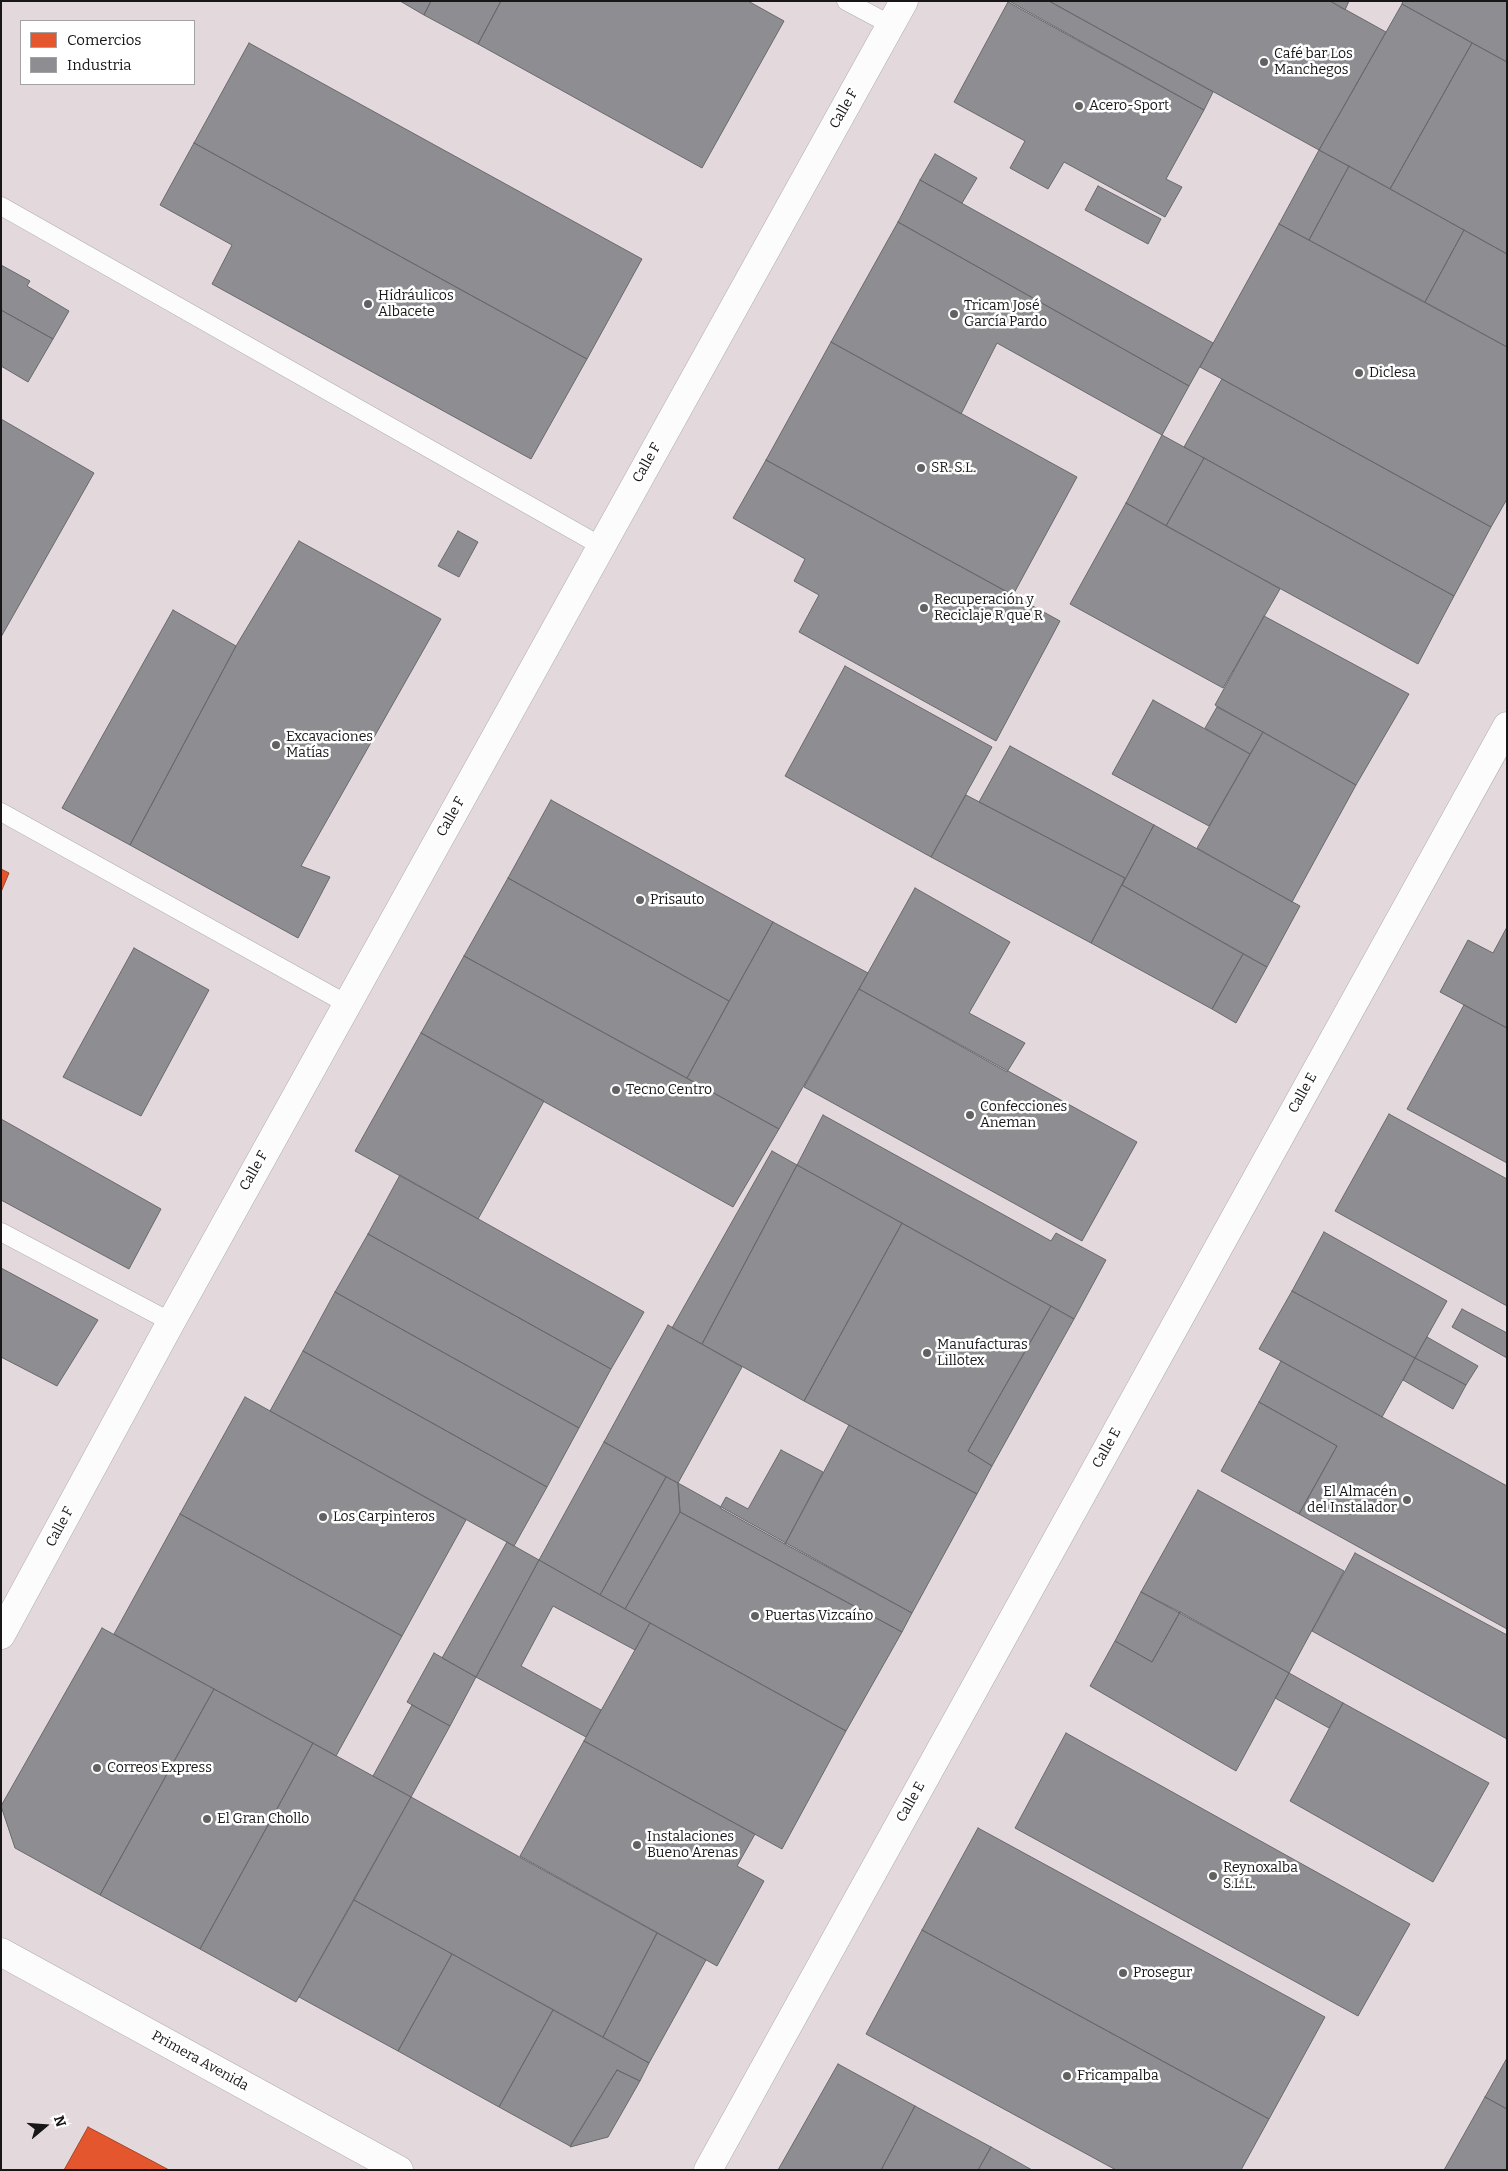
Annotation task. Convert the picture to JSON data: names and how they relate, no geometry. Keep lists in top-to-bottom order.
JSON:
{
  "streets": {
    "street": ["Calle F", "Calle E", "Primera Avenida"]
  },
  "places": [
    "Café bar Los Manchegos",
    "Acero-Sport",
    "Hidráulicos Albacete",
    "Tricam José García Pardo",
    "Diclesa",
    "SR. S.L.",
    "Recuperación y Reciclaje R que R",
    "Excavaciones Matías",
    "Prisauto",
    "Tecno Centro",
    "Confecciones Aneman",
    "Manufacturas Lillotex",
    "El Almacén del Instalador",
    "Los Carpinteros",
    "Puertas Vizcaíno",
    "Correos Express",
    "El Gran Chollo",
    "Instalaciones Bueno Arenas",
    "Reynoxalba S.L.L.",
    "Prosegur",
    "Fricampalba"
  ],
  "legend": ["Comercios", "Industria"],
  "north": "right"
}
